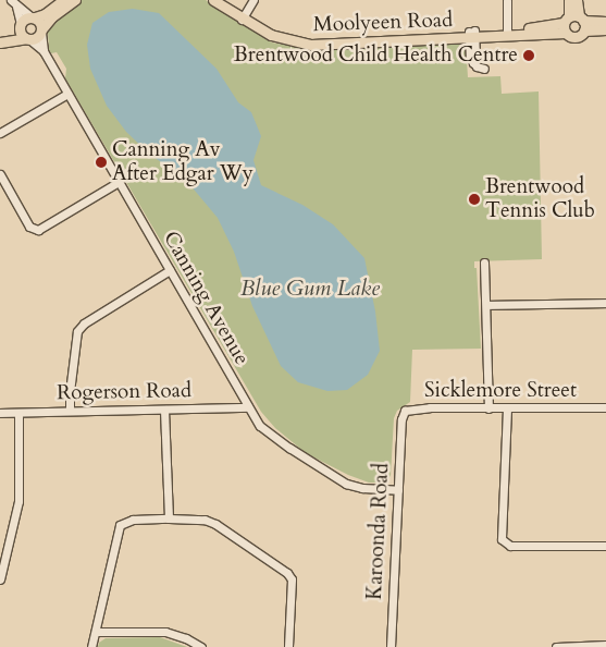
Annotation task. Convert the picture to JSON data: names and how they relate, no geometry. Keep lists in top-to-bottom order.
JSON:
{
  "streets": {
    "main road": ["Moolyeen Road", "Canning Avenue"],
    "street": ["Sicklemore Street", "Rogerson Road", "Karoonda Road"]
  },
  "crossings": [
    ["Canning Avenue", "Rogerson Road"],
    ["Canning Avenue", "Karoonda Road"],
    ["Sicklemore Street", "Karoonda Road"]
  ],
  "water": ["Blue Gum Lake"],
  "places": ["Brentwood Child Health Centre", "Canning Av After Edgar Wy", "Brentwood Tennis Club"]
}
